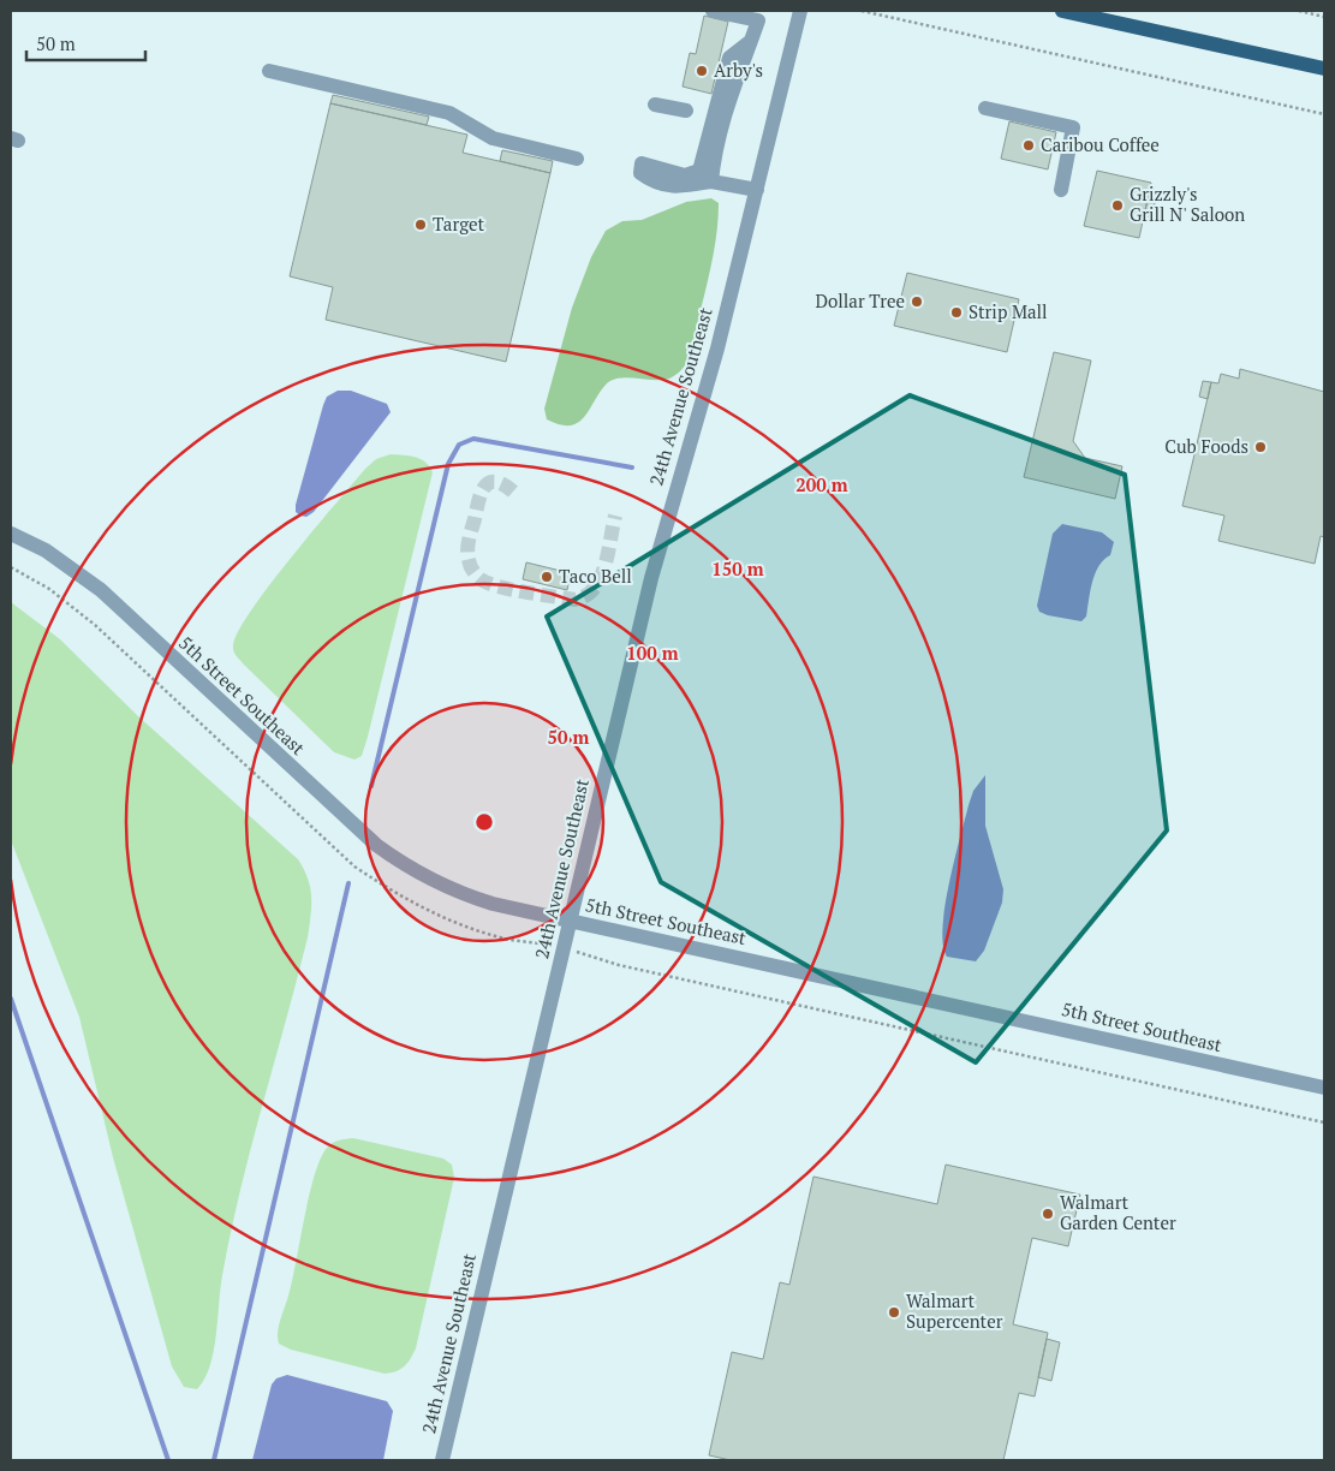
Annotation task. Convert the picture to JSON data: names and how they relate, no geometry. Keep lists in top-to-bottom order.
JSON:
{
  "streets": {
    "street": ["24th Avenue Southeast", "5th Street Southeast"]
  },
  "crossings": [
    ["24th Avenue Southeast", "5th Street Southeast"]
  ],
  "places": [
    "Arby's",
    "Caribou Coffee",
    "Grizzly's Grill N' Saloon",
    "Target",
    "Dollar Tree",
    "Strip Mall",
    "Cub Foods",
    "Taco Bell",
    "Walmart Garden Center",
    "Walmart Supercenter"
  ],
  "scale_bar": "50 m",
  "rings": [
    "200 m",
    "150 m",
    "100 m",
    "50 m"
  ]
}
